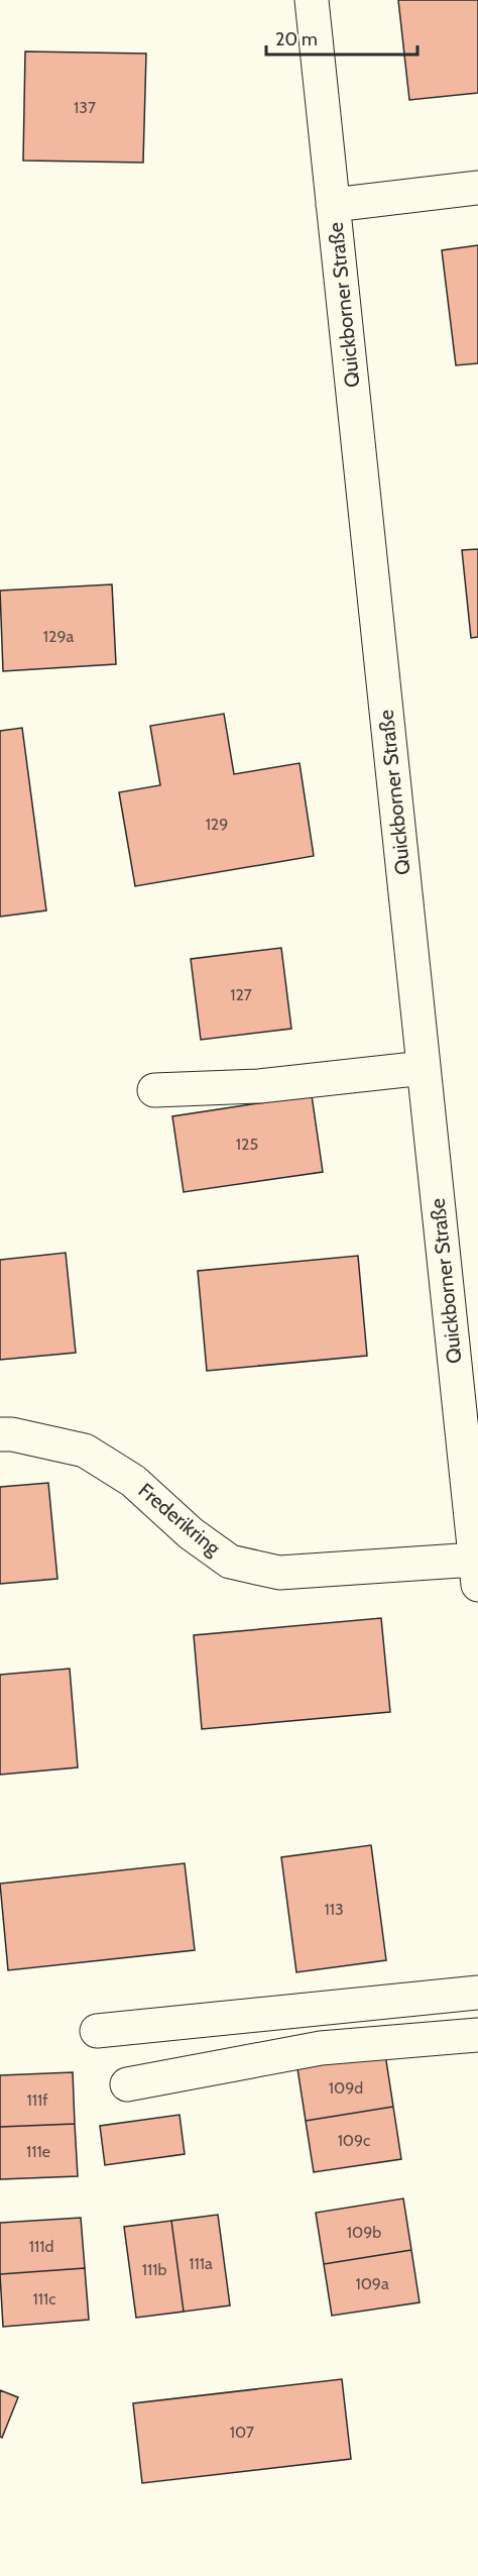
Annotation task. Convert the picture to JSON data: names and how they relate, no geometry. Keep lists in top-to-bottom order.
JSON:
{
  "streets": {
    "street": ["Quickborner Straße", "Frederikring"]
  },
  "crossings": [
    ["Quickborner Straße", "Frederikring"]
  ],
  "house_numbers": [
    "137",
    "129a",
    "129",
    "127",
    "125",
    "113",
    "109d",
    "111f",
    "109c",
    "111e",
    "109b",
    "111d",
    "111a",
    "111b",
    "109a",
    "111c",
    "107"
  ],
  "scale_bar": "20 m"
}
